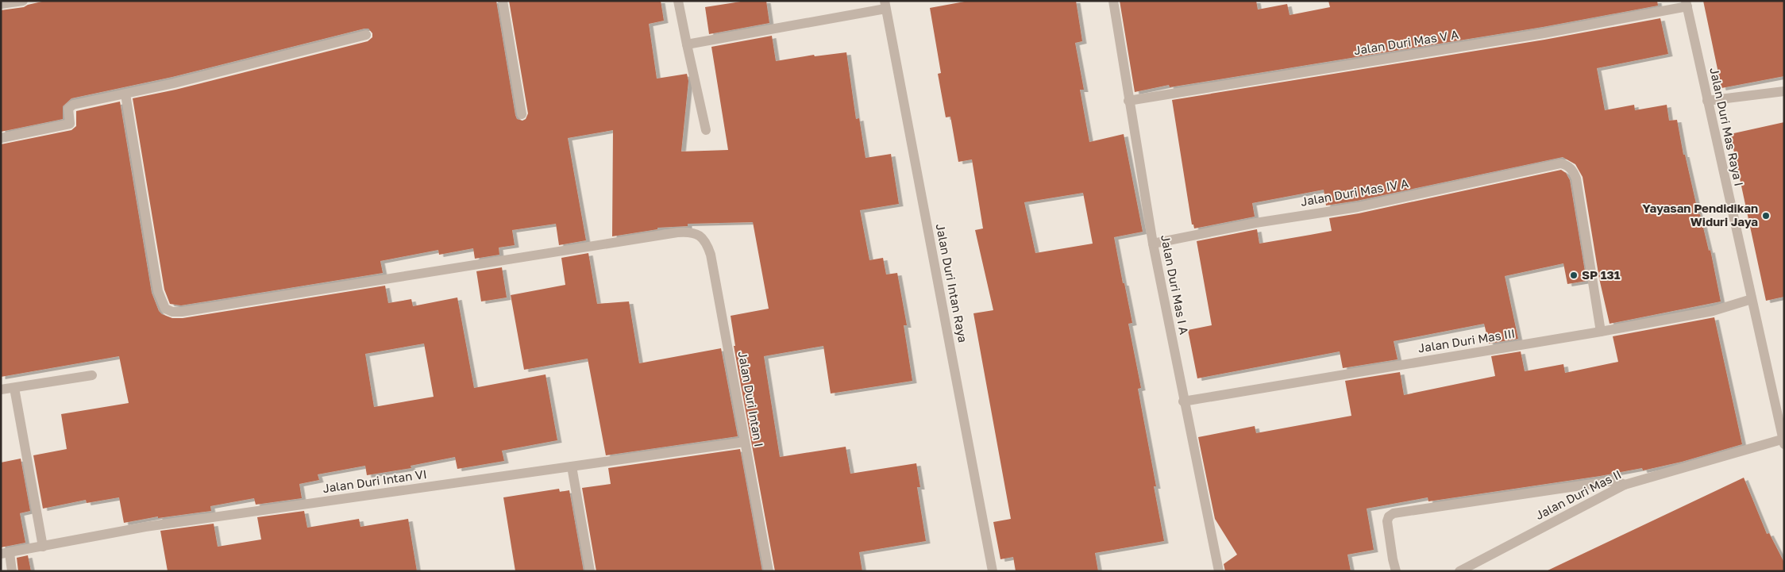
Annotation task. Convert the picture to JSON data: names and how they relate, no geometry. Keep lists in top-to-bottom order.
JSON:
{
  "streets": {
    "street": [
      "Jalan Duri Mas V A",
      "Jalan Duri Mas Raya I",
      "Jalan Duri Mas IV A",
      "Jalan Duri Intan Raya",
      "Jalan Duri Mas I A",
      "Jalan Duri Mas III",
      "Jalan Duri Intan I",
      "Jalan Duri Intan VI",
      "Jalan Duri Mas II"
    ]
  },
  "crossings": [
    ["Jalan Duri Mas V A", "Jalan Duri Mas Raya I"],
    ["Jalan Duri Mas V A", "Jalan Duri Mas I A"],
    ["Jalan Duri Mas Raya I", "Jalan Duri Mas III"],
    ["Jalan Duri Mas Raya I", "Jalan Duri Mas II"],
    ["Jalan Duri Mas IV A", "Jalan Duri Mas I A"],
    ["Jalan Duri Mas IV A", "Jalan Duri Mas III"],
    ["Jalan Duri Mas I A", "Jalan Duri Mas III"],
    ["Jalan Duri Intan I", "Jalan Duri Intan VI"]
  ],
  "places": ["Yayasan Pendidikan Widuri Jaya", "SP 131"]
}
